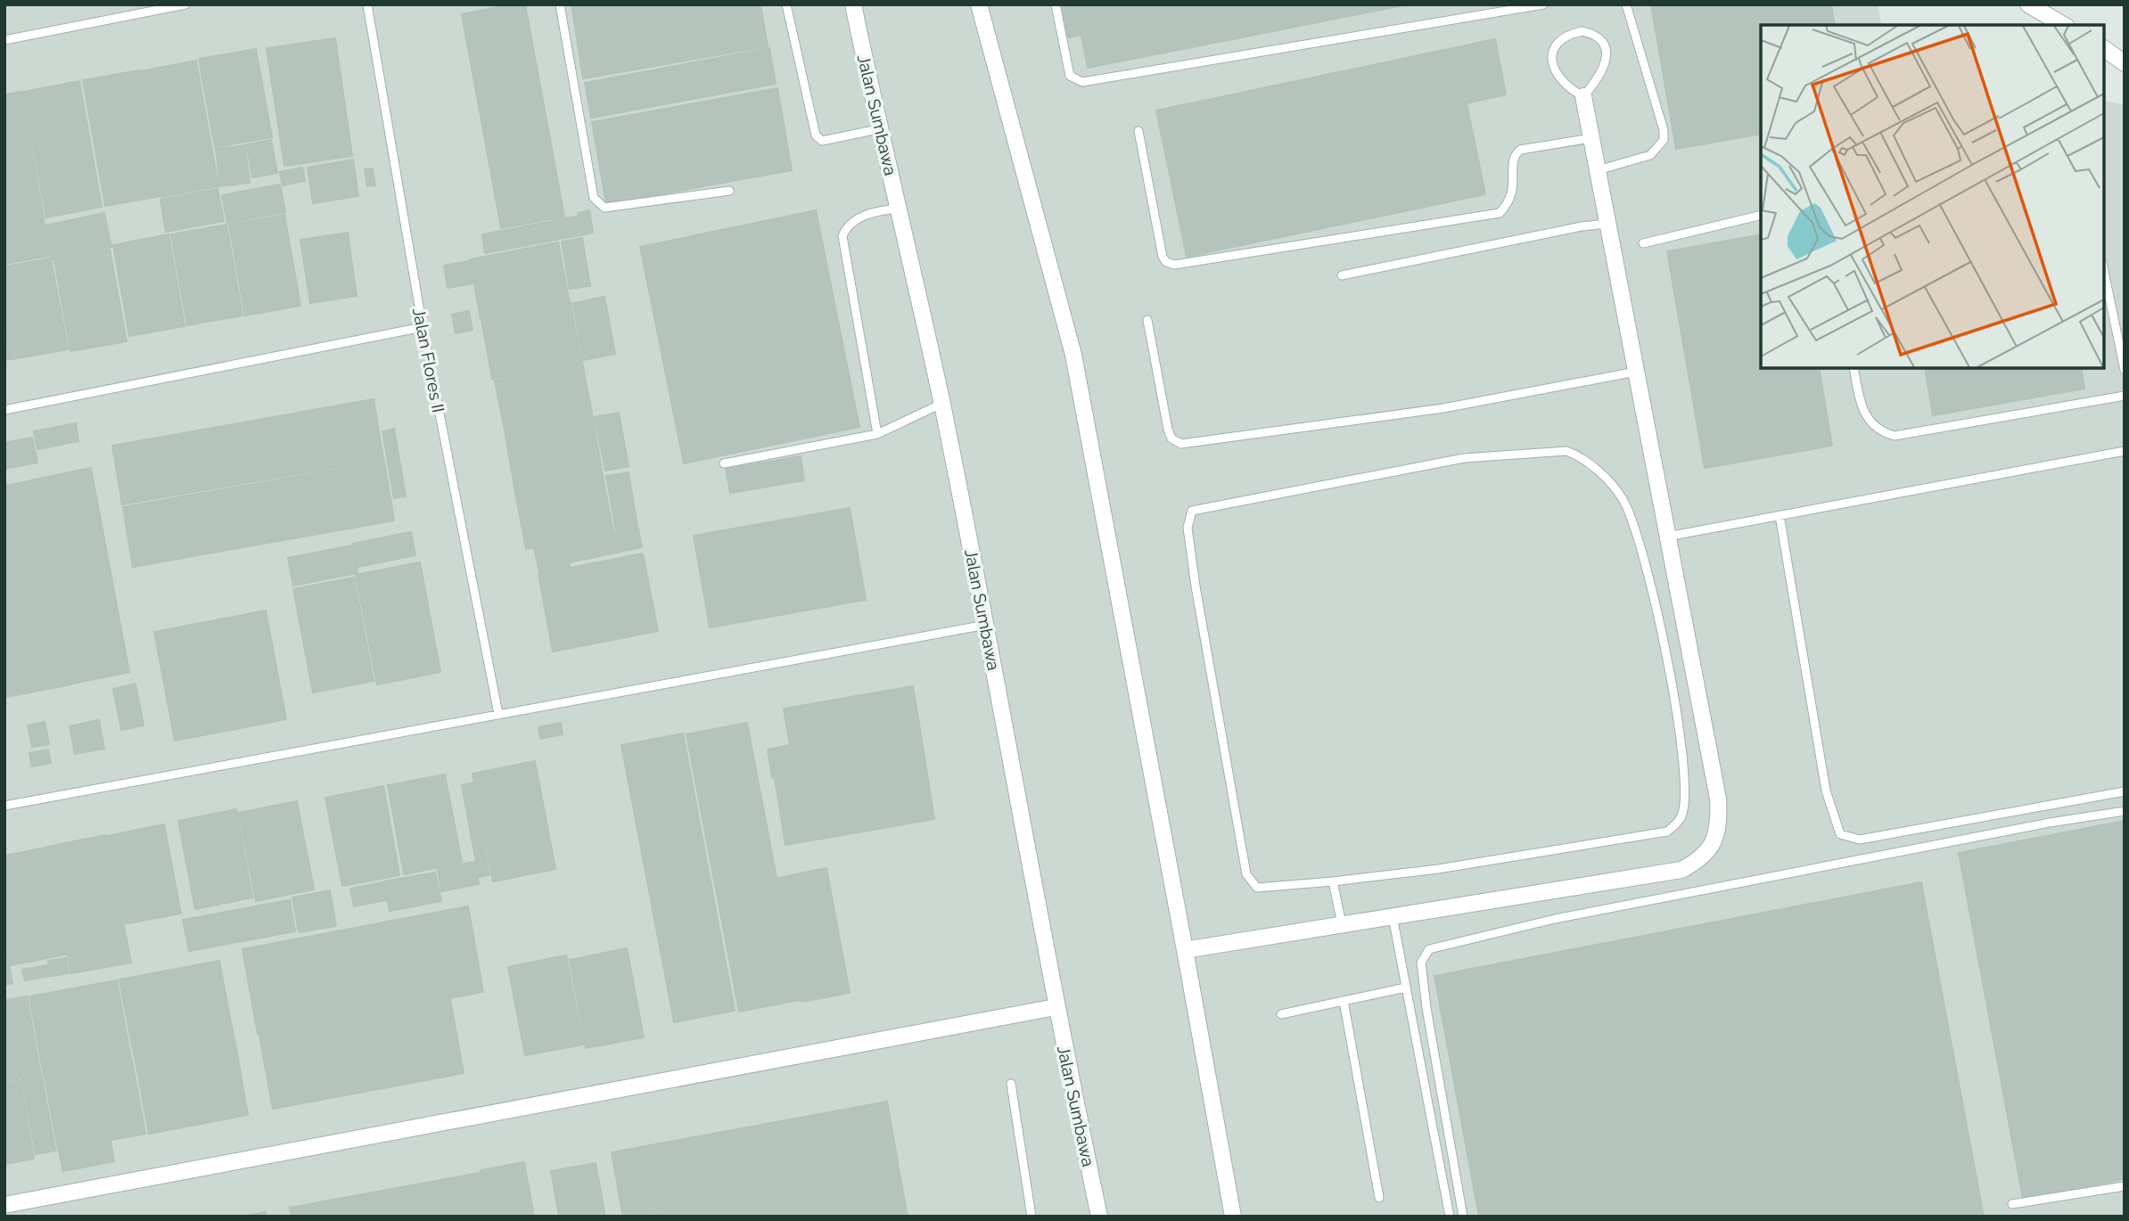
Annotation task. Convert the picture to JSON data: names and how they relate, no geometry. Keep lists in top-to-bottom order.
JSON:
{
  "streets": {
    "street": ["Jalan Sumbawa"],
    "lane": ["Jalan Flores II"]
  }
}
